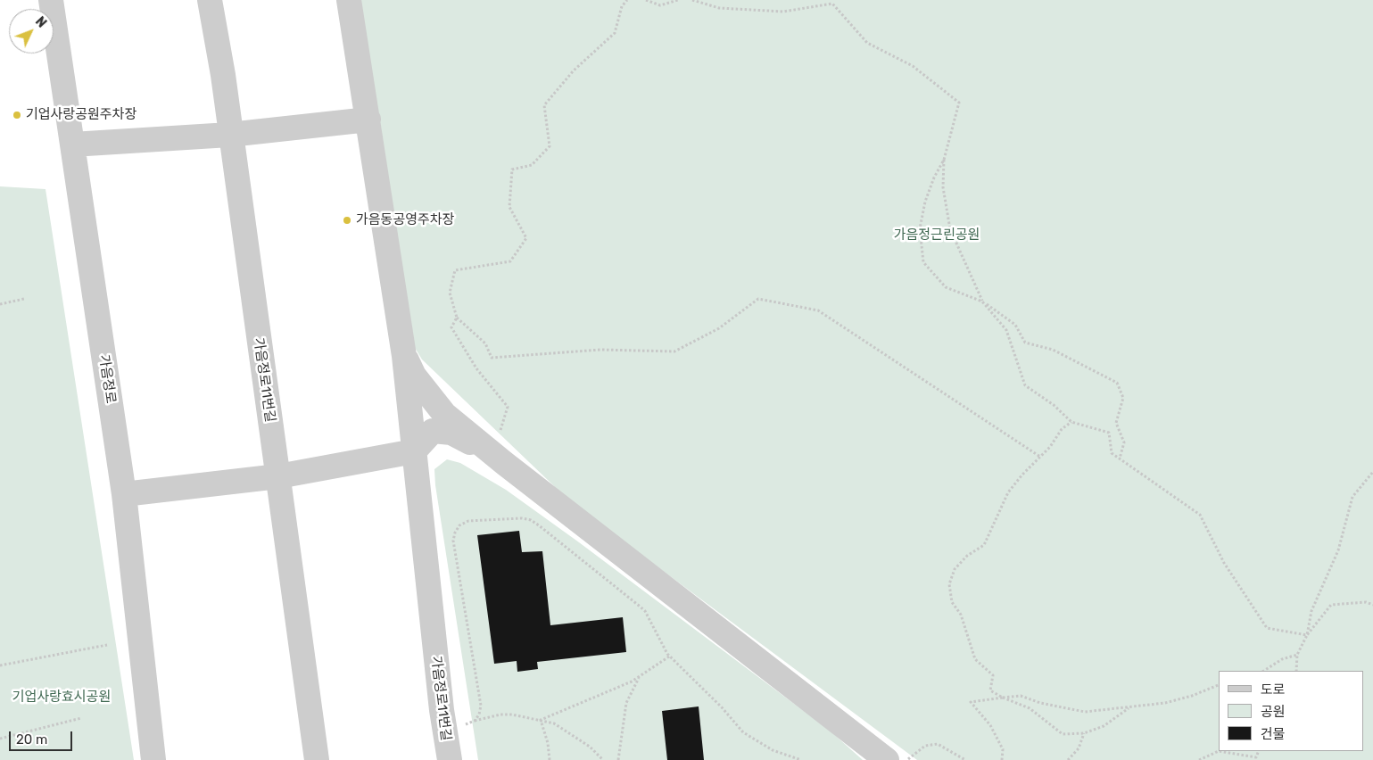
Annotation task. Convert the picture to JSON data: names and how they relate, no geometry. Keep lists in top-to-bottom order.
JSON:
{
  "streets": {
    "street": ["가음정로", "가음정로11번길"]
  },
  "parks": ["가음정근린공원", "기업사랑효시공원"],
  "places": ["기업사랑공원주차장", "가음동공영주차장"],
  "legend": ["도로", "공원", "건물"],
  "scale_bar": "20 m",
  "north": "top right"
}
